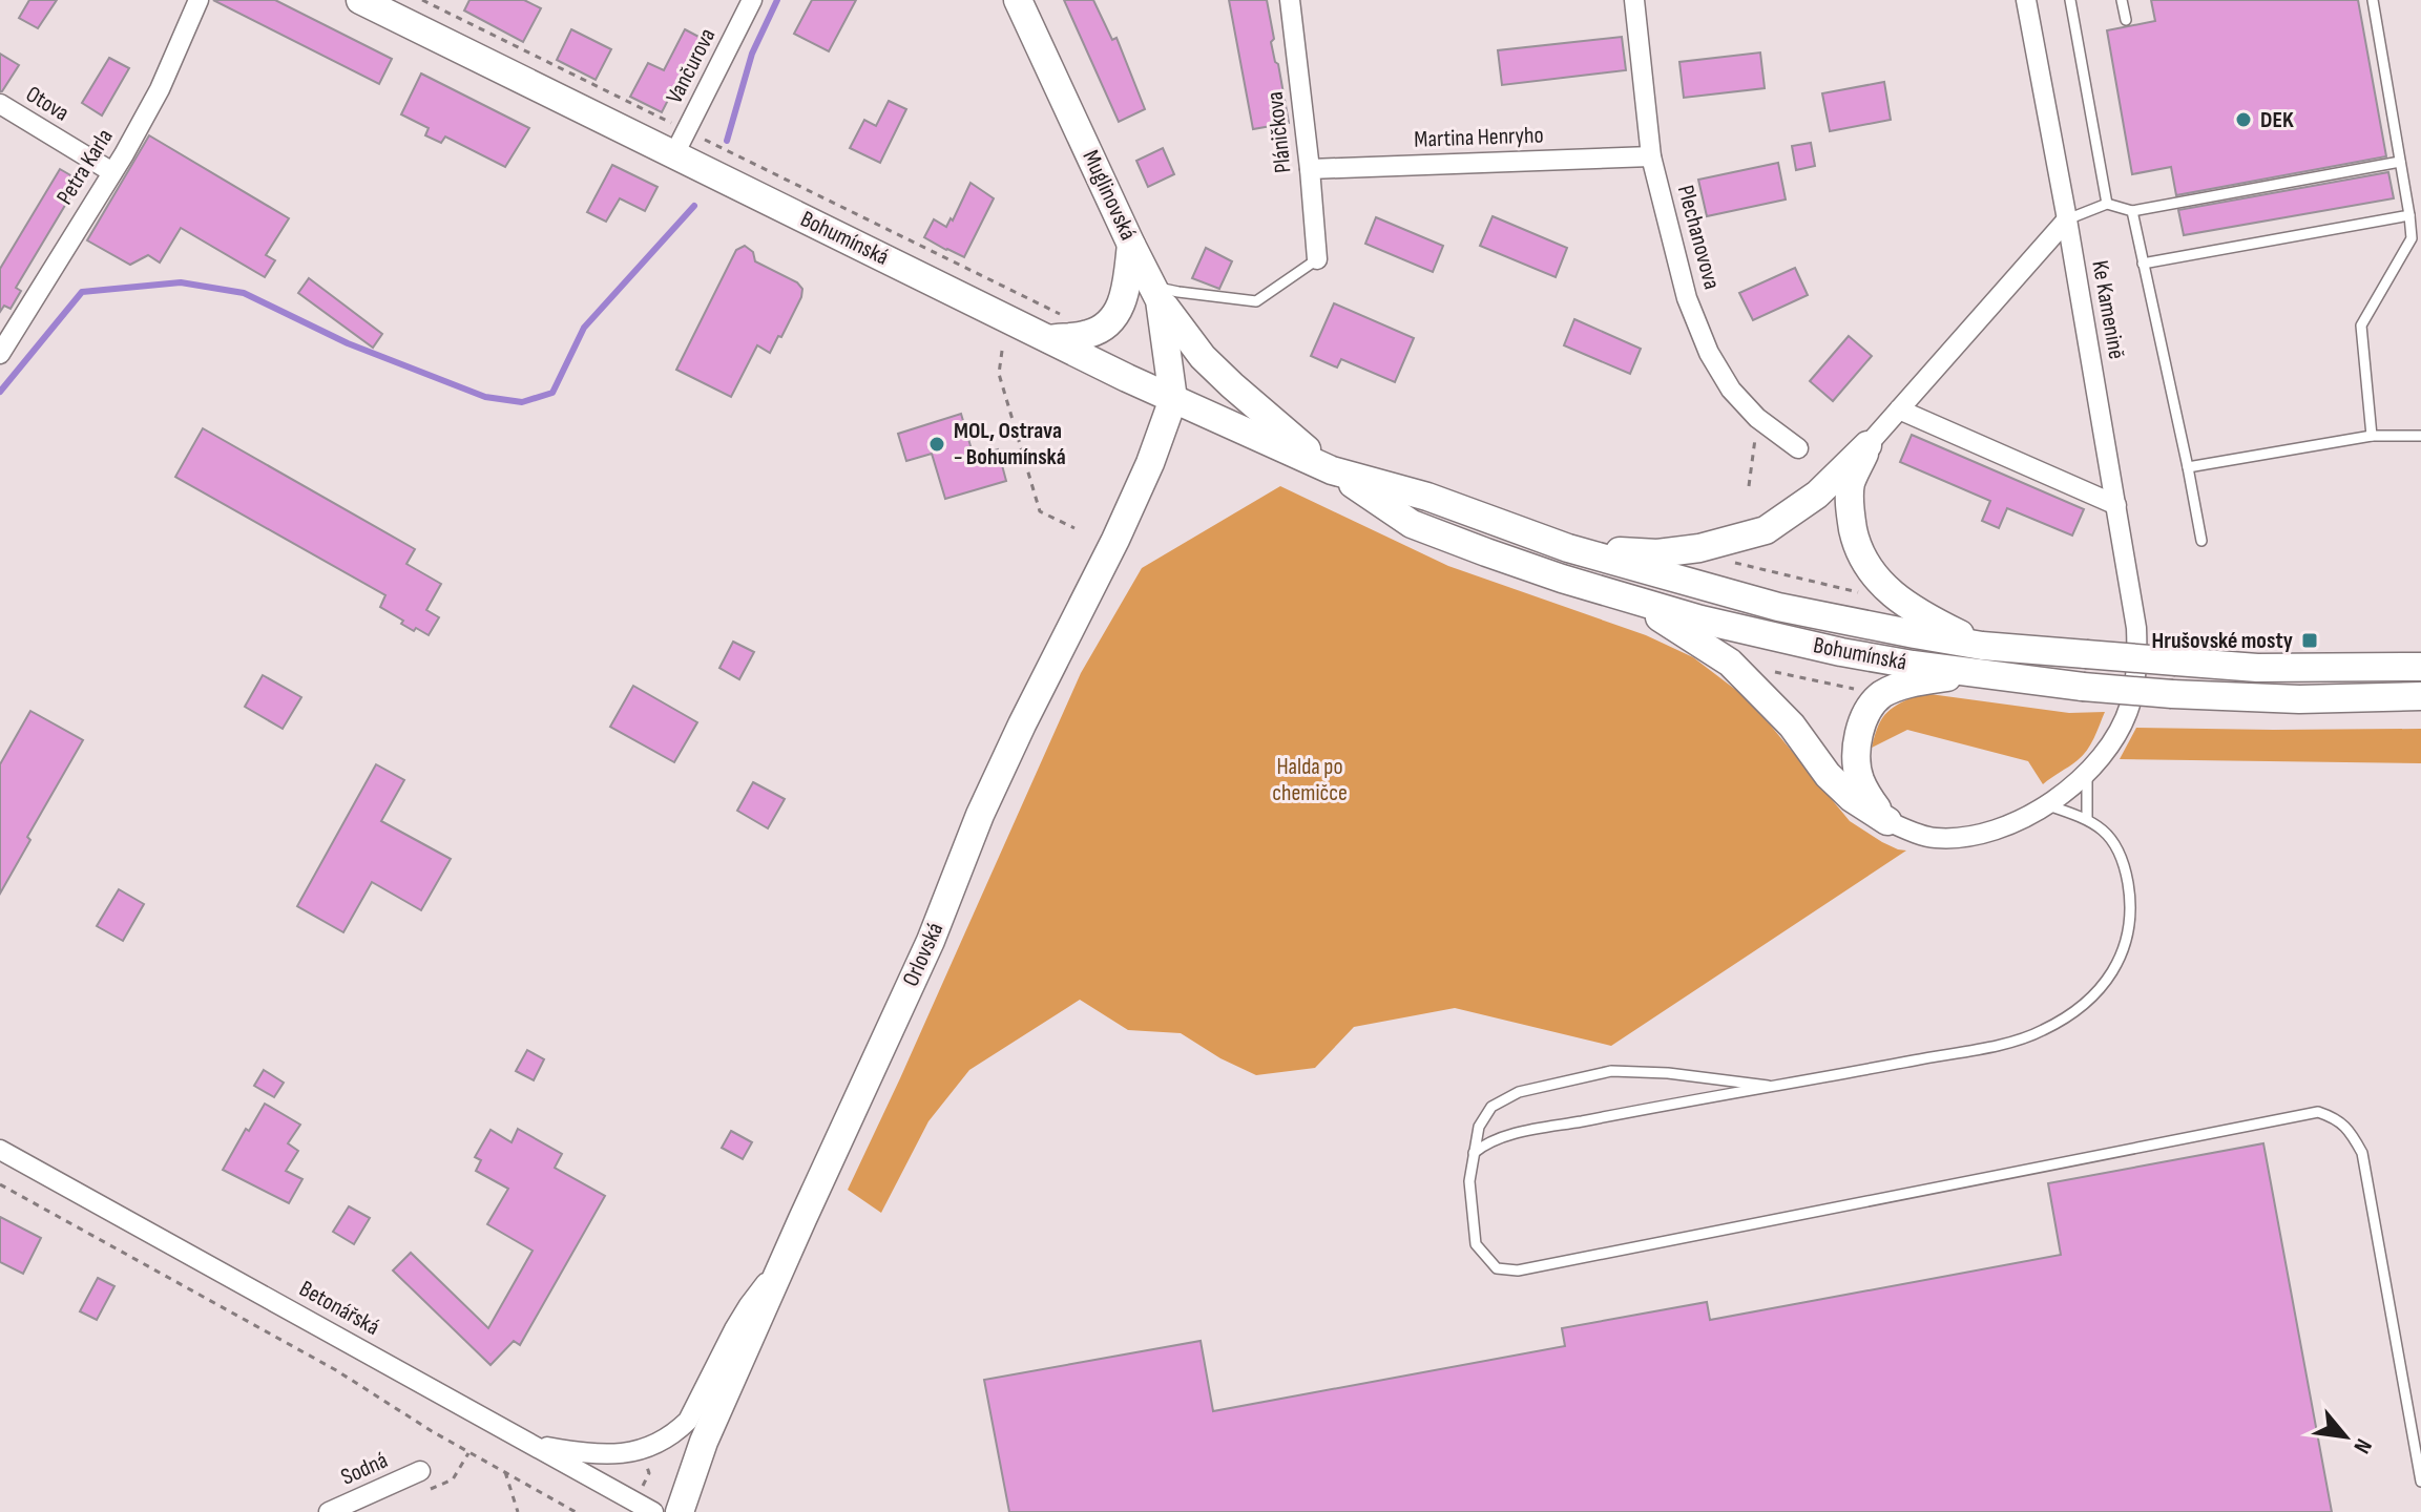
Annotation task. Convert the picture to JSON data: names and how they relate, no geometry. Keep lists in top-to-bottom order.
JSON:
{
  "streets": {
    "main road": ["Muglinovská", "Bohumínská", "Orlovská"],
    "street": [
      "Vančurova",
      "Otova",
      "Pláničkova",
      "Martina Henryho",
      "Petra Karla",
      "Plechanovova",
      "Ke Kamenině",
      "Betonářská",
      "Sodná"
    ]
  },
  "crossings": [
    ["Vančurova", "Bohumínská"],
    ["Otova", "Petra Karla"],
    ["Pláničkova", "Martina Henryho"],
    ["Martina Henryho", "Plechanovova"],
    ["Muglinovská", "Bohumínská"],
    ["Muglinovská", "Orlovská"],
    ["Bohumínská", "Orlovská"]
  ],
  "parks": ["Halda po chemičce"],
  "places": {
    "other": ["DEK", "MOL, Ostrava - Bohumínská"],
    "transit": ["Hrušovské mosty"]
  },
  "north": "bottom right"
}
